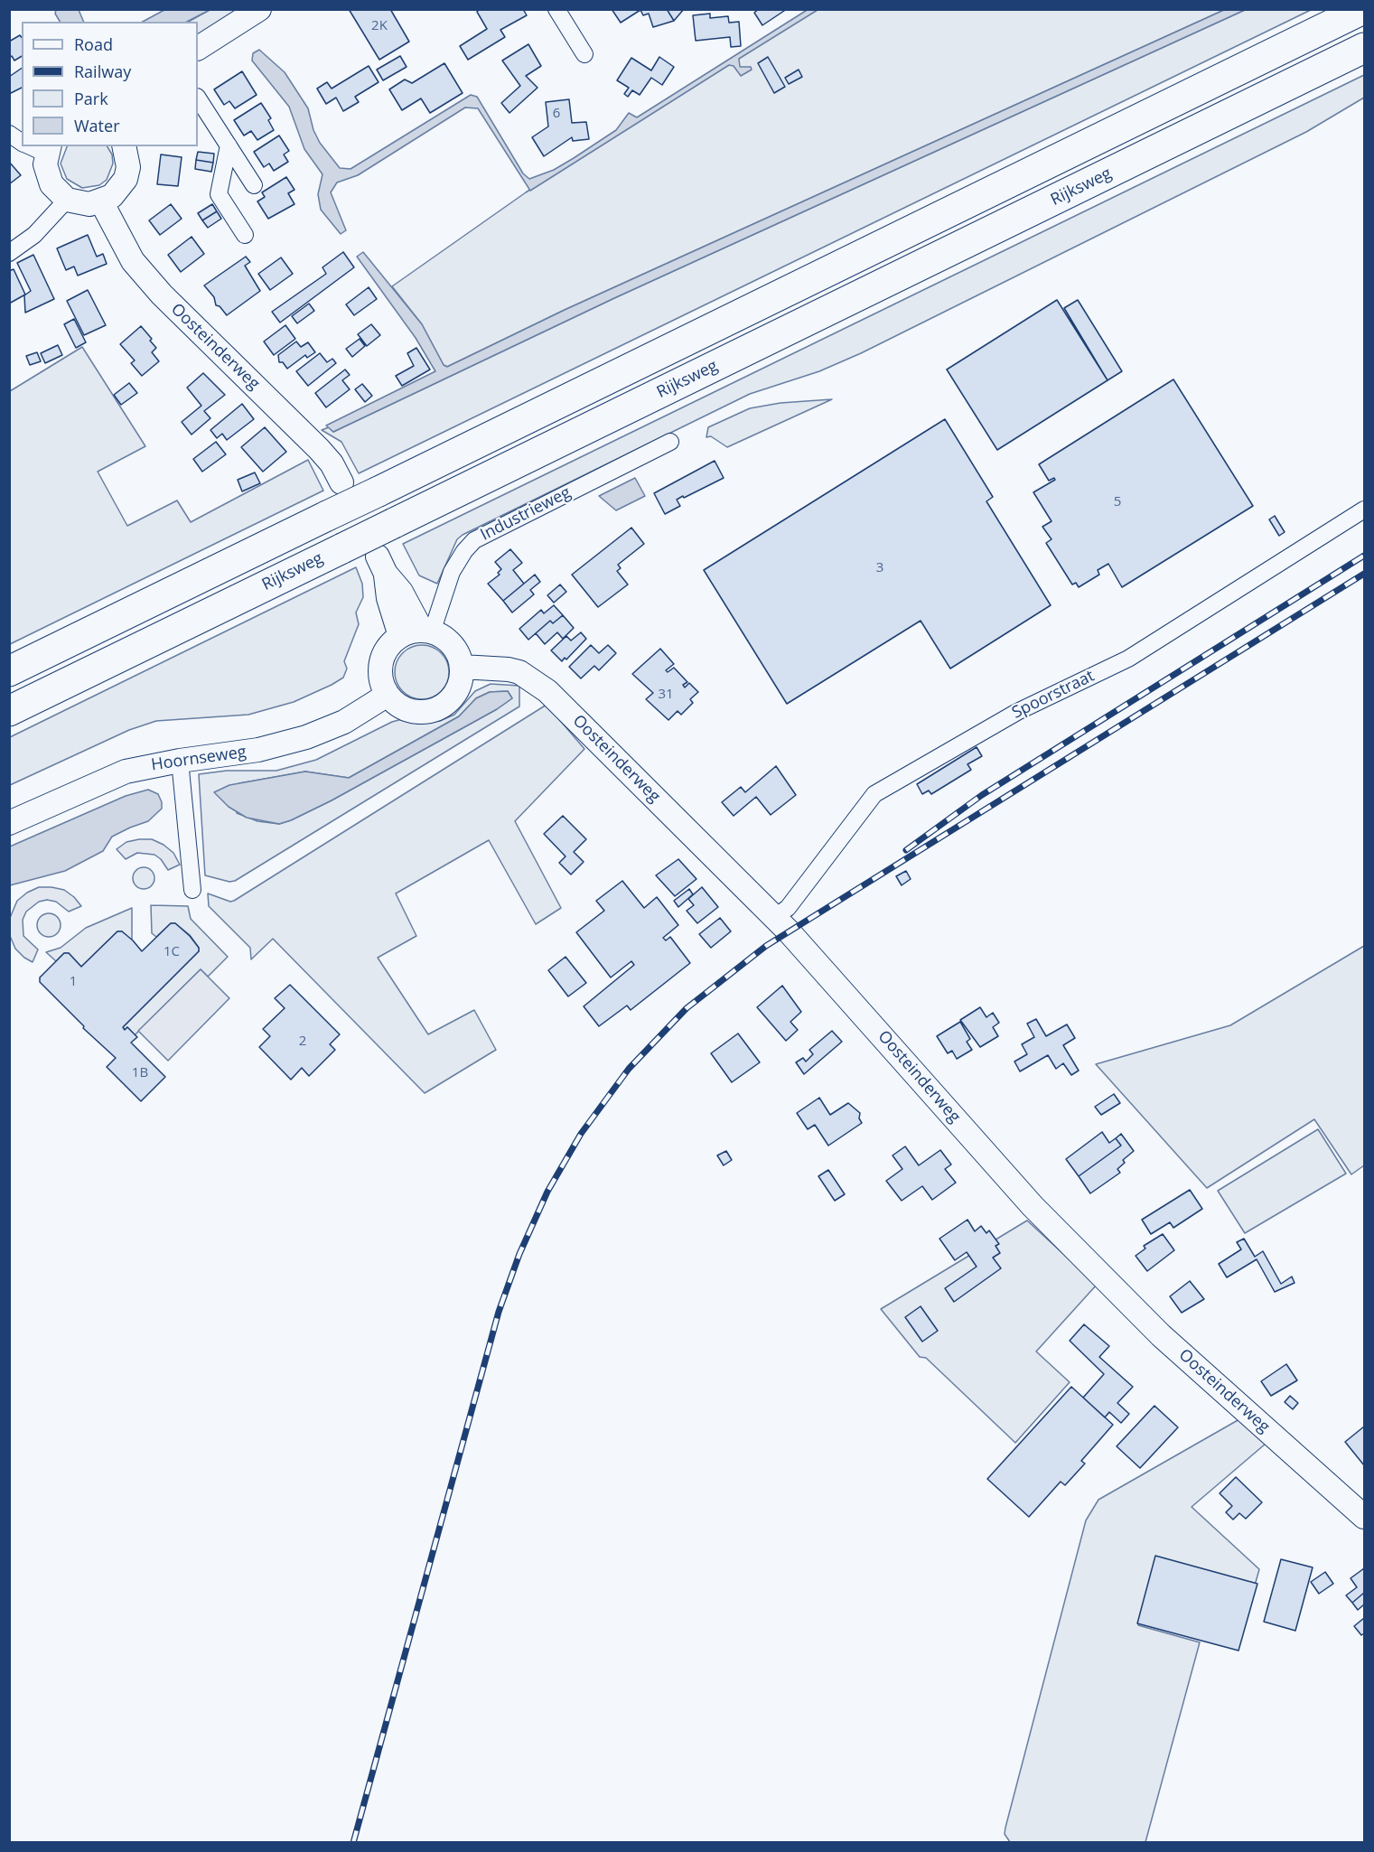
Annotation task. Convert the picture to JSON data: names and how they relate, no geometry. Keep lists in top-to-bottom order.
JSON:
{
  "streets": {
    "highway": ["Rijksweg"],
    "street": [
      "Oosteinderweg",
      "Industrieweg",
      "Spoorstraat",
      "Hoornseweg"
    ]
  },
  "crossings": [
    ["Oosteinderweg", "Industrieweg"],
    ["Oosteinderweg", "Spoorstraat"],
    ["Oosteinderweg", "Hoornseweg"],
    ["Industrieweg", "Hoornseweg"]
  ],
  "house_numbers": [
    "2K",
    "6",
    "5",
    "3",
    "31",
    "1C",
    "1",
    "2",
    "1B"
  ],
  "legend": [
    "Road",
    "Railway",
    "Park",
    "Water"
  ]
}
